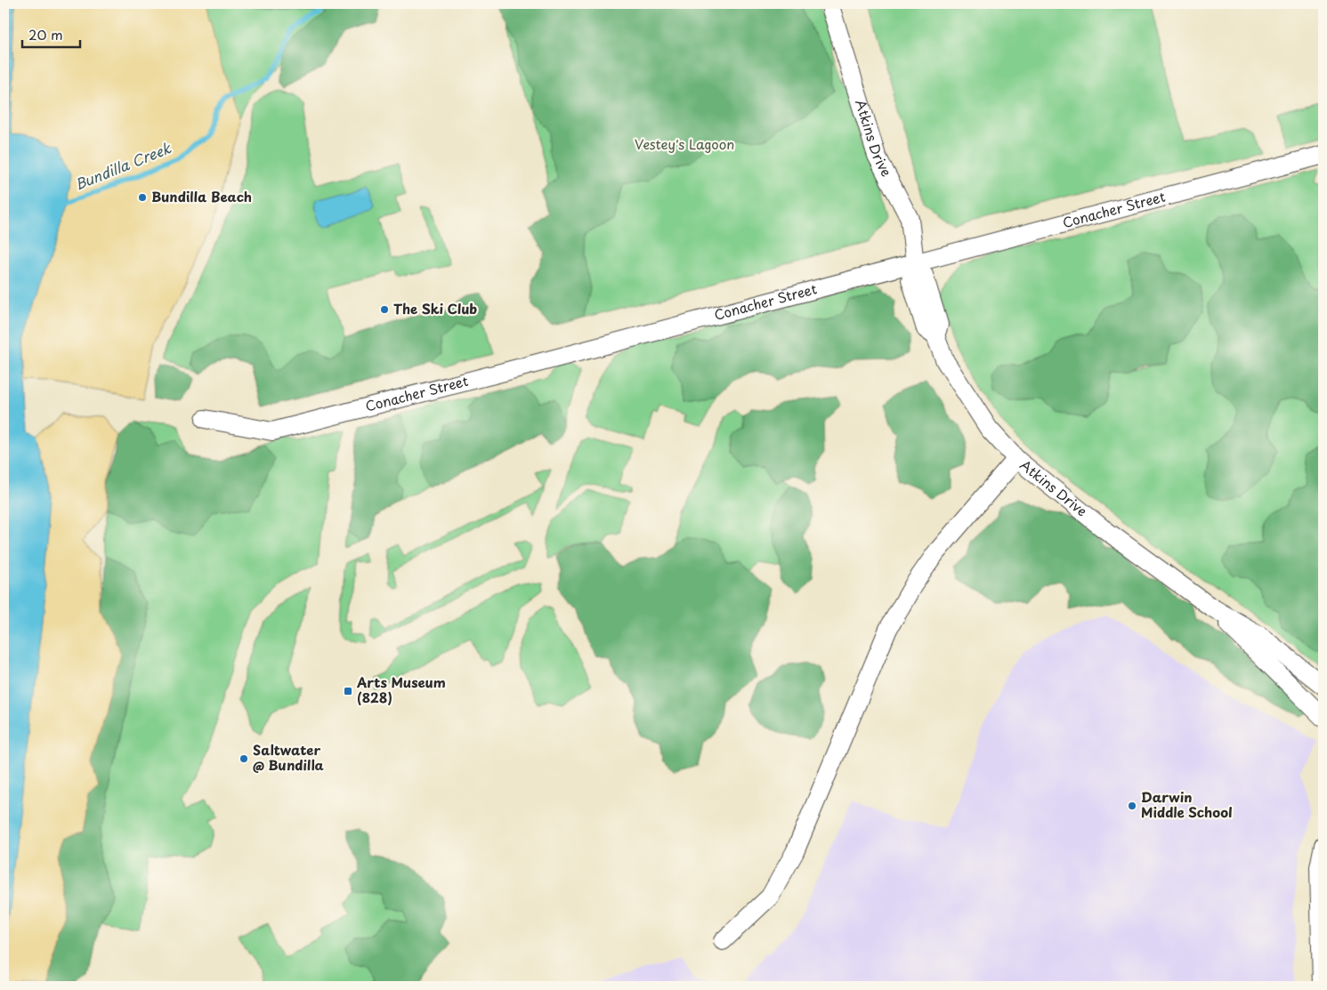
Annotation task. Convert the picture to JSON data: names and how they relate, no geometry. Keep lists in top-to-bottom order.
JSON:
{
  "streets": {
    "street": ["Atkins Drive", "Conacher Street"]
  },
  "crossings": [
    ["Atkins Drive", "Conacher Street"]
  ],
  "water": ["Bundilla Creek"],
  "parks": ["Vestey's Lagoon"],
  "places": {
    "other": [
      "Bundilla Beach",
      "The Ski Club",
      "Saltwater @ Bundilla",
      "Darwin Middle School"
    ],
    "transit": ["Arts Museum (828)"]
  },
  "scale_bar": "20 m"
}
